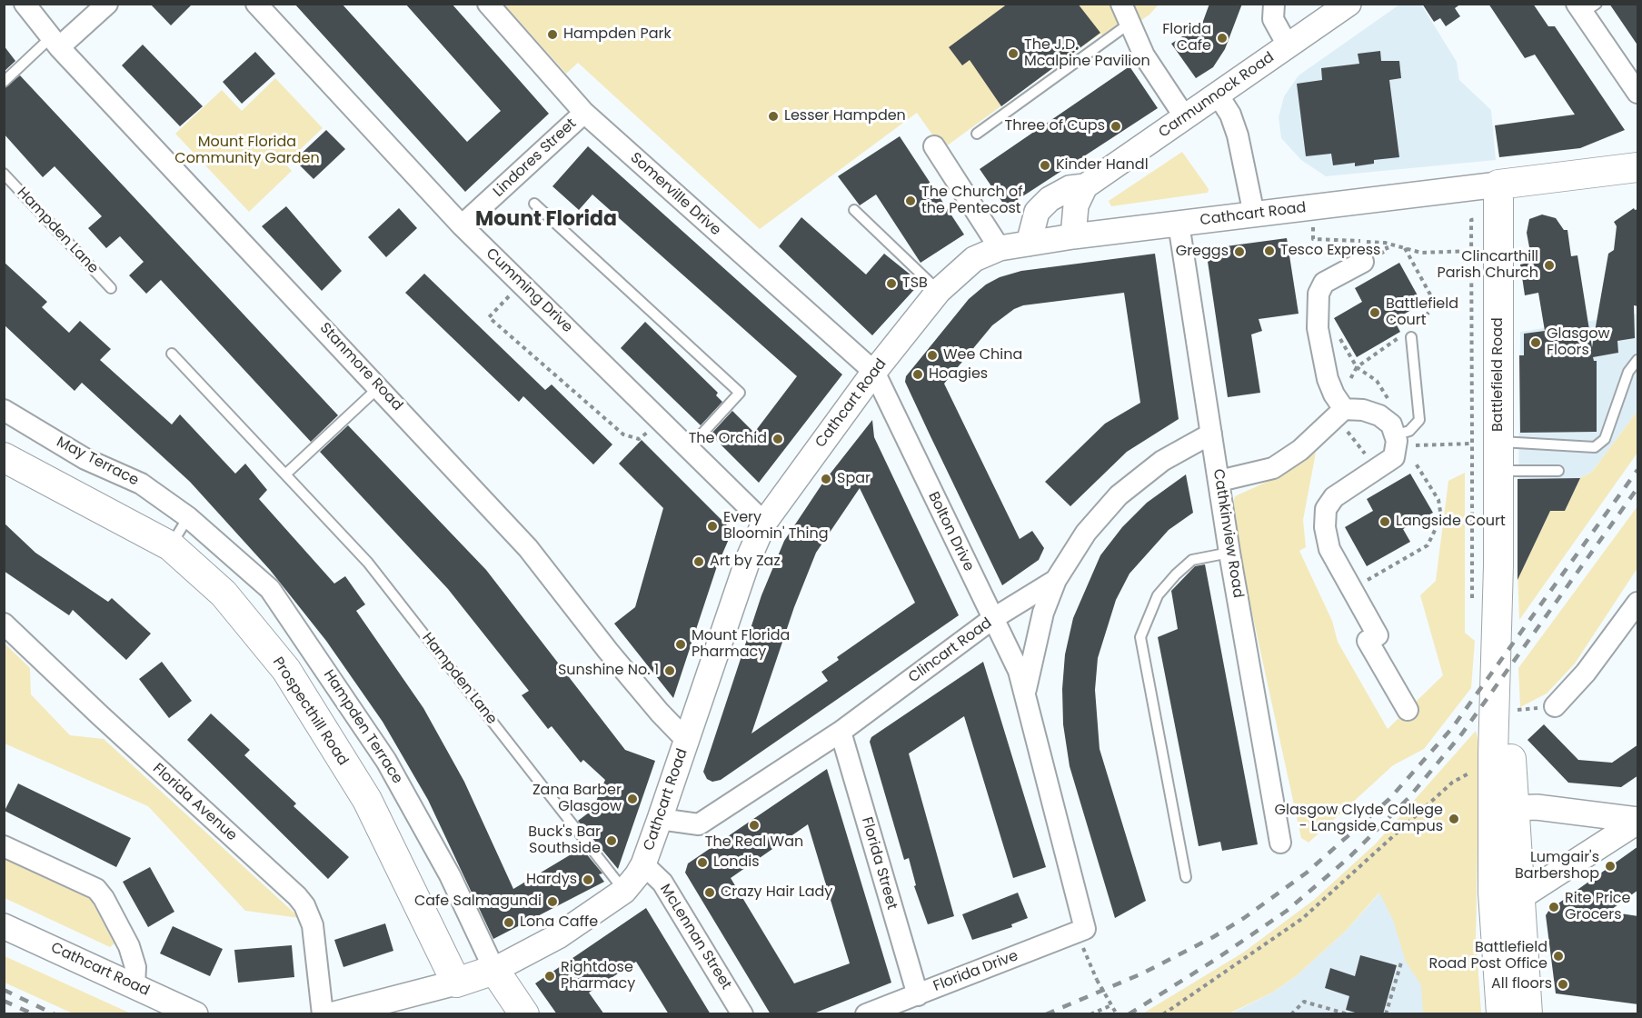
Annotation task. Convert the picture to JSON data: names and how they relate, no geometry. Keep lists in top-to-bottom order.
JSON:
{
  "streets": {
    "main road": ["Cathcart Road", "Battlefield Road", "Prospecthill Road"],
    "street": [
      "Carmunnock Road",
      "Lindores Street",
      "Somerville Drive",
      "Cumming Drive",
      "Stanmore Road",
      "May Terrace",
      "Bolton Drive",
      "Cathkinview Road",
      "Clincart Road",
      "Hampden Terrace",
      "Florida Avenue",
      "Florida Street",
      "McLennan Street",
      "Florida Drive"
    ],
    "lane": ["Hampden Lane"]
  },
  "crossings": [
    ["Carmunnock Road", "Cathcart Road"],
    ["Lindores Street", "Somerville Drive"],
    ["Lindores Street", "Cumming Drive"],
    ["Somerville Drive", "Cathcart Road"],
    ["Somerville Drive", "Bolton Drive"],
    ["Cathcart Road", "Hampden Lane"],
    ["Cathcart Road", "Cumming Drive"],
    ["Cathcart Road", "Stanmore Road"],
    ["Cathcart Road", "Battlefield Road"],
    ["Cathcart Road", "Bolton Drive"],
    ["Cathcart Road", "Cathkinview Road"],
    ["Cathcart Road", "Clincart Road"],
    ["Cathcart Road", "Prospecthill Road"],
    ["Cathcart Road", "Hampden Terrace"],
    ["Cathcart Road", "McLennan Street"],
    ["May Terrace", "Hampden Terrace"],
    ["Bolton Drive", "Clincart Road"],
    ["Bolton Drive", "Florida Drive"],
    ["Cathkinview Road", "Clincart Road"],
    ["Clincart Road", "Florida Street"],
    ["Florida Street", "Florida Drive"]
  ],
  "districts": ["Mount Florida"],
  "parks": ["Mount Florida Community Garden"],
  "places": [
    "Hampden Park",
    "Florida Cafe",
    "The J.D. Mcalpine Pavilion",
    "Lesser Hampden",
    "Three of Cups",
    "Kinder Handl",
    "The Church of the Pentecost",
    "Tesco Express",
    "Greggs",
    "Clincarthill Parish Church",
    "TSB",
    "Battlefield Court",
    "Glasgow Floors",
    "Wee China",
    "Hoagies",
    "The Orchid",
    "Spar",
    "Langside Court",
    "Every Bloomin' Thing",
    "Art by Zaz",
    "Mount Florida Pharmacy",
    "Sunshine No. 1",
    "Zana Barber Glasgow",
    "Glasgow Clyde College - Langside Campus",
    "The Real Wan",
    "Buck's Bar Southside",
    "Londis",
    "Lumgair's Barbershop",
    "Hardys",
    "Crazy Hair Lady",
    "Cafe Salmagundi",
    "Rite Price Grocers",
    "Lona Caffe",
    "Battlefield Road Post Office",
    "Rightdose Pharmacy",
    "All floors"
  ]
}
